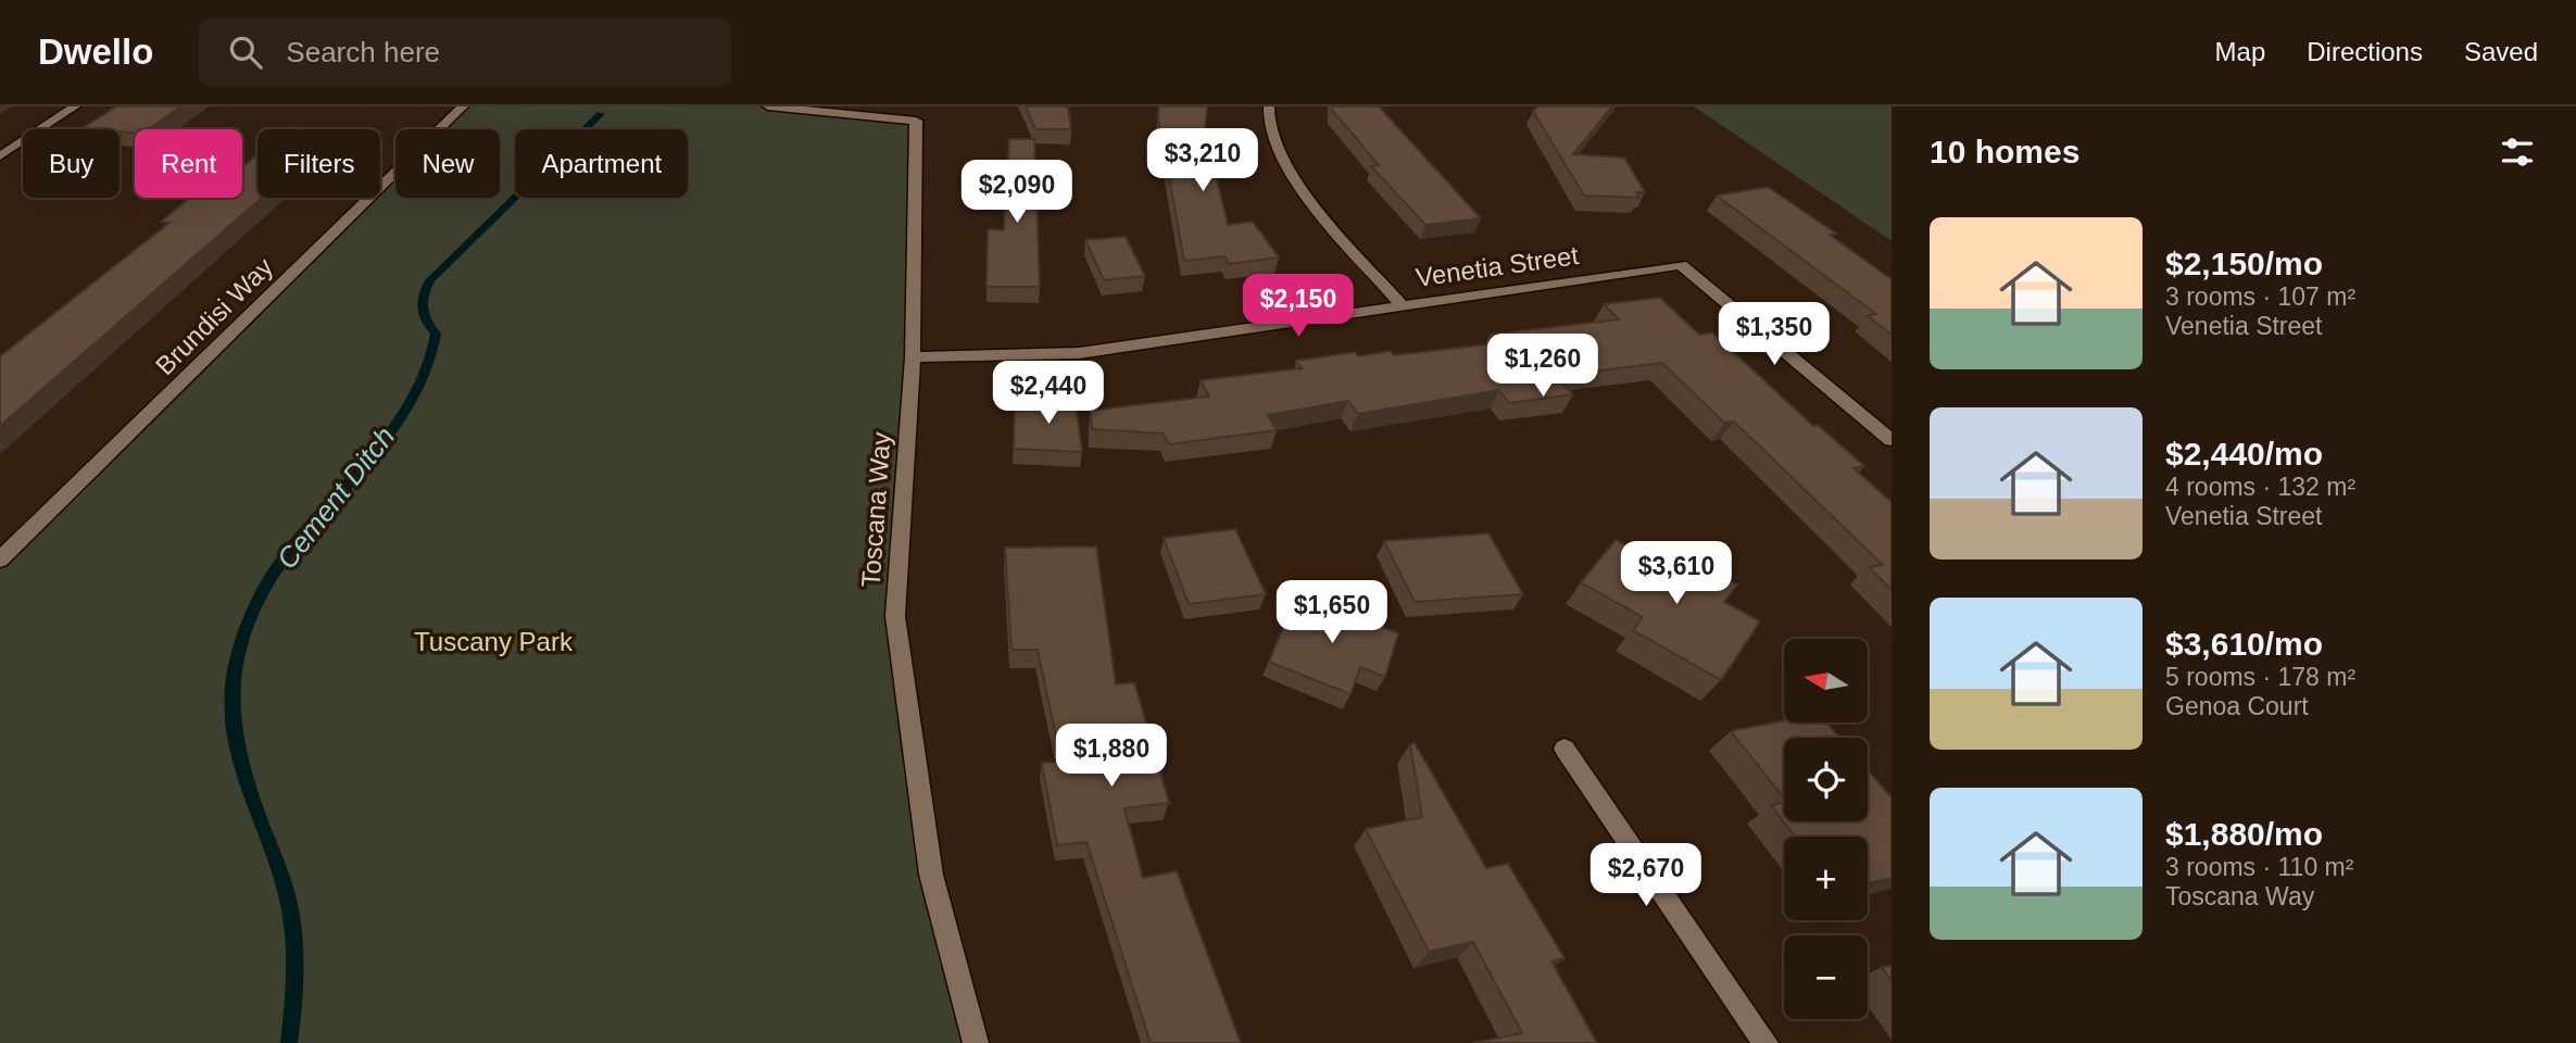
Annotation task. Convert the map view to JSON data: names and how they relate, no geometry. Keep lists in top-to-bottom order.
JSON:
{
  "streets": {
    "street": ["Venetia Street", "Brundisi Way", "Toscana Way"]
  },
  "crossings": [
    ["Venetia Street", "Toscana Way"]
  ],
  "water": ["Cement Ditch"],
  "parks": ["Tuscany Park"],
  "north": "left",
  "page": {
    "header": "Dwello",
    "search": "Search here",
    "nav": ["Map", "Directions", "Saved"],
    "heading": "10 homes",
    "price": [
      "$3,210",
      "$2,090",
      "$2,150",
      "$1,350",
      "$1,260",
      "$2,440",
      "$3,610",
      "$1,650",
      "$1,880",
      "$2,670"
    ],
    "chip": [
      "Buy",
      "Rent",
      "Filters",
      "New",
      "Apartment"
    ],
    "list": [
      {
        "name": "$2,150/mo",
        "note": "3 rooms · 107 m² · Venetia Street"
      },
      {
        "name": "$2,440/mo",
        "note": "4 rooms · 132 m² · Venetia Street"
      },
      {
        "name": "$3,610/mo",
        "note": "5 rooms · 178 m² · Genoa Court"
      },
      {
        "name": "$1,880/mo",
        "note": "3 rooms · 110 m² · Toscana Way"
      }
    ],
    "map_buttons": ["+", "−"]
  }
}
